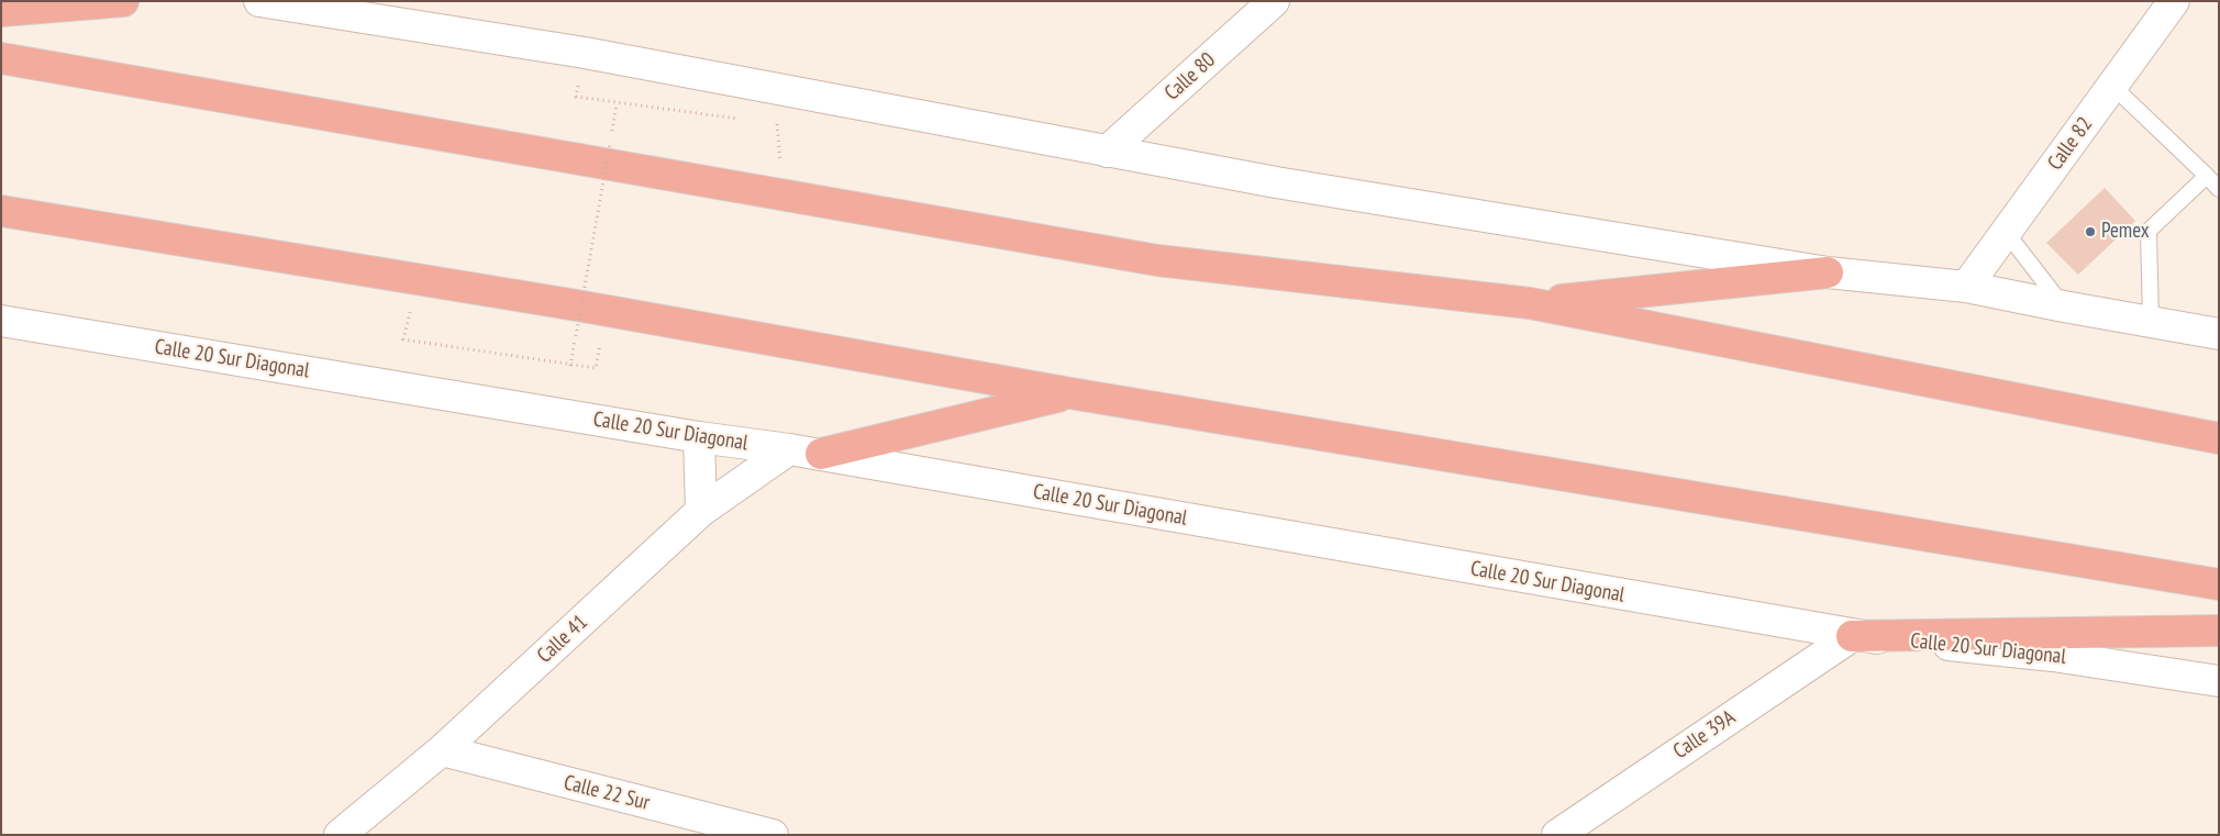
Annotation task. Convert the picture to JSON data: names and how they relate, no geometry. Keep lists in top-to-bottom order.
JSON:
{
  "streets": {
    "main road": [
      "Calle 80",
      "Calle 82",
      "Calle 20 Sur Diagonal",
      "Calle 41",
      "Calle 39A",
      "Calle 22 Sur"
    ]
  },
  "crossings": [
    ["Calle 20 Sur Diagonal", "Calle 41"],
    ["Calle 20 Sur Diagonal", "Calle 39A"],
    ["Calle 41", "Calle 22 Sur"]
  ],
  "places": ["Pemex"]
}
